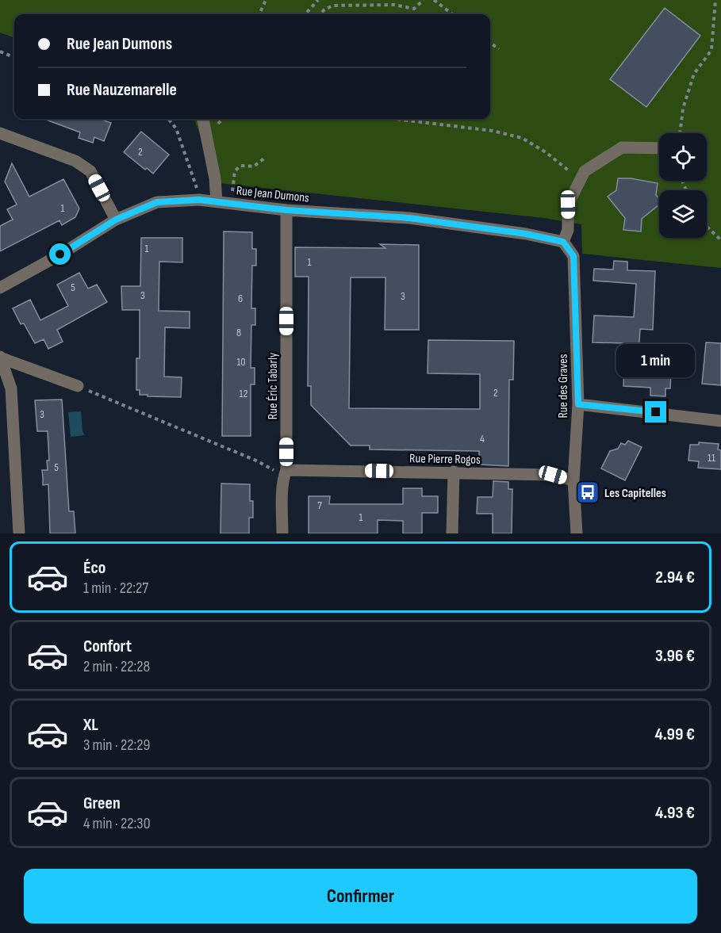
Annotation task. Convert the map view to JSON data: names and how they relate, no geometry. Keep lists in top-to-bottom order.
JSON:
{
  "streets": {
    "street": [
      "Rue Jean Dumons",
      "Rue Éric Tabarly",
      "Rue des Graves",
      "Rue Pierre Rogos"
    ]
  },
  "crossings": [
    ["Rue Jean Dumons", "Rue Éric Tabarly"],
    ["Rue Jean Dumons", "Rue des Graves"],
    ["Rue Éric Tabarly", "Rue Pierre Rogos"],
    ["Rue des Graves", "Rue Pierre Rogos"]
  ],
  "places": {
    "bus stop": ["Les Capitelles"]
  },
  "house_numbers": [
    "2",
    "1",
    "1",
    "1",
    "5",
    "3",
    "3",
    "6",
    "8",
    "10",
    "2",
    "12",
    "3",
    "4",
    "11",
    "5",
    "7",
    "1"
  ],
  "page": {
    "banner": ["Rue Jean Dumons", "Rue Nauzemarelle"],
    "bubble": "1 min",
    "list": [
      {
        "name": "Éco",
        "note": "1 min · 22:27",
        "value": "2.94 €"
      },
      {
        "name": "Confort",
        "note": "2 min · 22:28",
        "value": "3.96 €"
      },
      {
        "name": "XL",
        "note": "3 min · 22:29",
        "value": "4.99 €"
      },
      {
        "name": "Green",
        "note": "4 min · 22:30",
        "value": "4.93 €"
      }
    ],
    "buttons": "Confirmer"
  }
}
